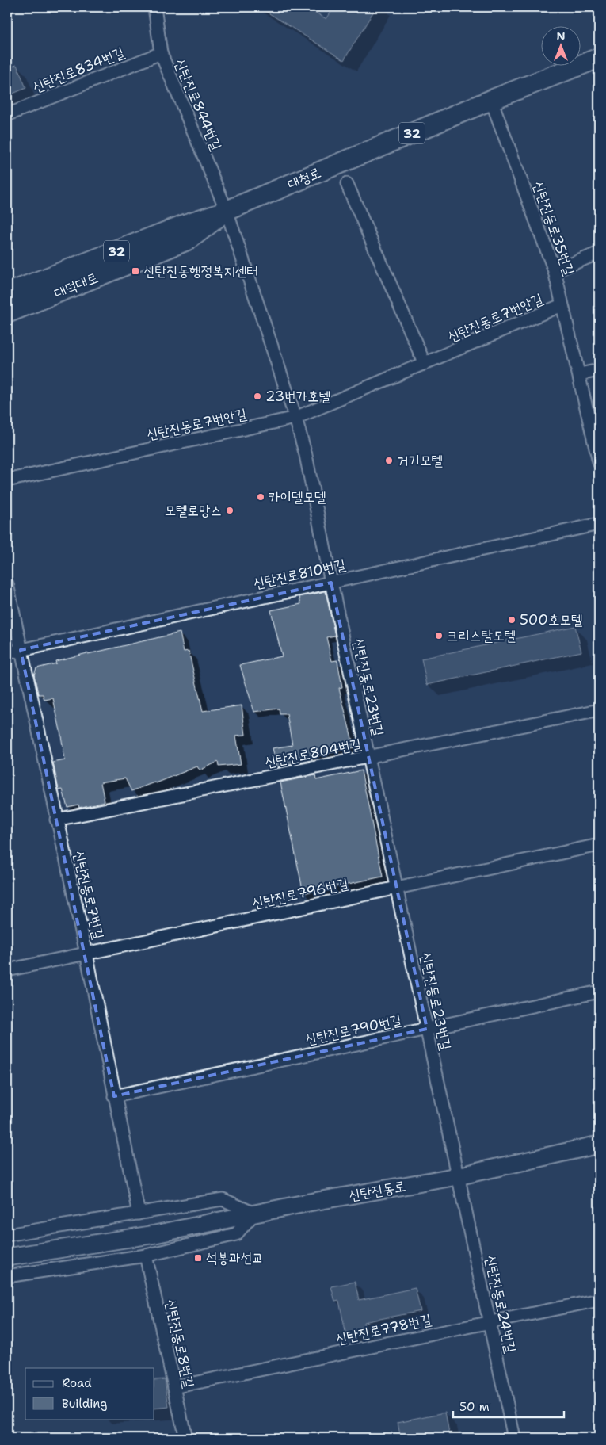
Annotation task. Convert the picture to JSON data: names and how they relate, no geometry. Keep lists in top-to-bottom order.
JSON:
{
  "streets": {
    "main road": [
      "32",
      "대청로",
      "대덕대로",
      "신탄진동로"
    ],
    "street": [
      "신탄진로834번길",
      "신탄진로844번길",
      "신탄진동로35번길",
      "신탄진동로7번안길",
      "신탄진로810번길",
      "신탄진동로23번길",
      "신탄진로804번길",
      "신탄진로796번길",
      "신탄진동로7번길",
      "신탄진로790번길",
      "신탄진동로24번길",
      "신탄진로778번길",
      "신탄진동로8번길"
    ]
  },
  "crossings": [
    ["신탄진로834번길", "신탄진로844번길"],
    ["신탄진로844번길", "대청로"],
    ["신탄진로844번길", "대덕대로"],
    ["신탄진로844번길", "신탄진동로23번길"],
    ["대청로", "신탄진동로35번길"],
    ["대청로", "대덕대로"],
    ["대청로", "신탄진동로23번길"],
    ["신탄진동로35번길", "신탄진동로7번안길"],
    ["대덕대로", "신탄진동로23번길"],
    ["신탄진동로7번안길", "신탄진동로23번길"],
    ["신탄진로810번길", "신탄진동로23번길"],
    ["신탄진로810번길", "신탄진동로7번길"],
    ["신탄진동로23번길", "신탄진로804번길"],
    ["신탄진동로23번길", "신탄진로796번길"],
    ["신탄진동로23번길", "신탄진로790번길"],
    ["신탄진동로23번길", "신탄진동로"],
    ["신탄진동로23번길", "신탄진동로24번길"],
    ["신탄진로804번길", "신탄진동로7번길"],
    ["신탄진로796번길", "신탄진동로7번길"],
    ["신탄진동로7번길", "신탄진로790번길"],
    ["신탄진동로", "신탄진동로24번길"],
    ["신탄진동로24번길", "신탄진로778번길"],
    ["신탄진로778번길", "신탄진동로8번길"]
  ],
  "places": {
    "transit": ["신탄진동행정복지센터", "석봉과선교"],
    "other": [
      "23번가호텔",
      "거기모텔",
      "카이텔모텔",
      "모텔로망스",
      "500호모텔",
      "크리스탈모텔"
    ]
  },
  "legend": ["Road", "Building"],
  "scale_bar": "50 m",
  "north": "top"
}
